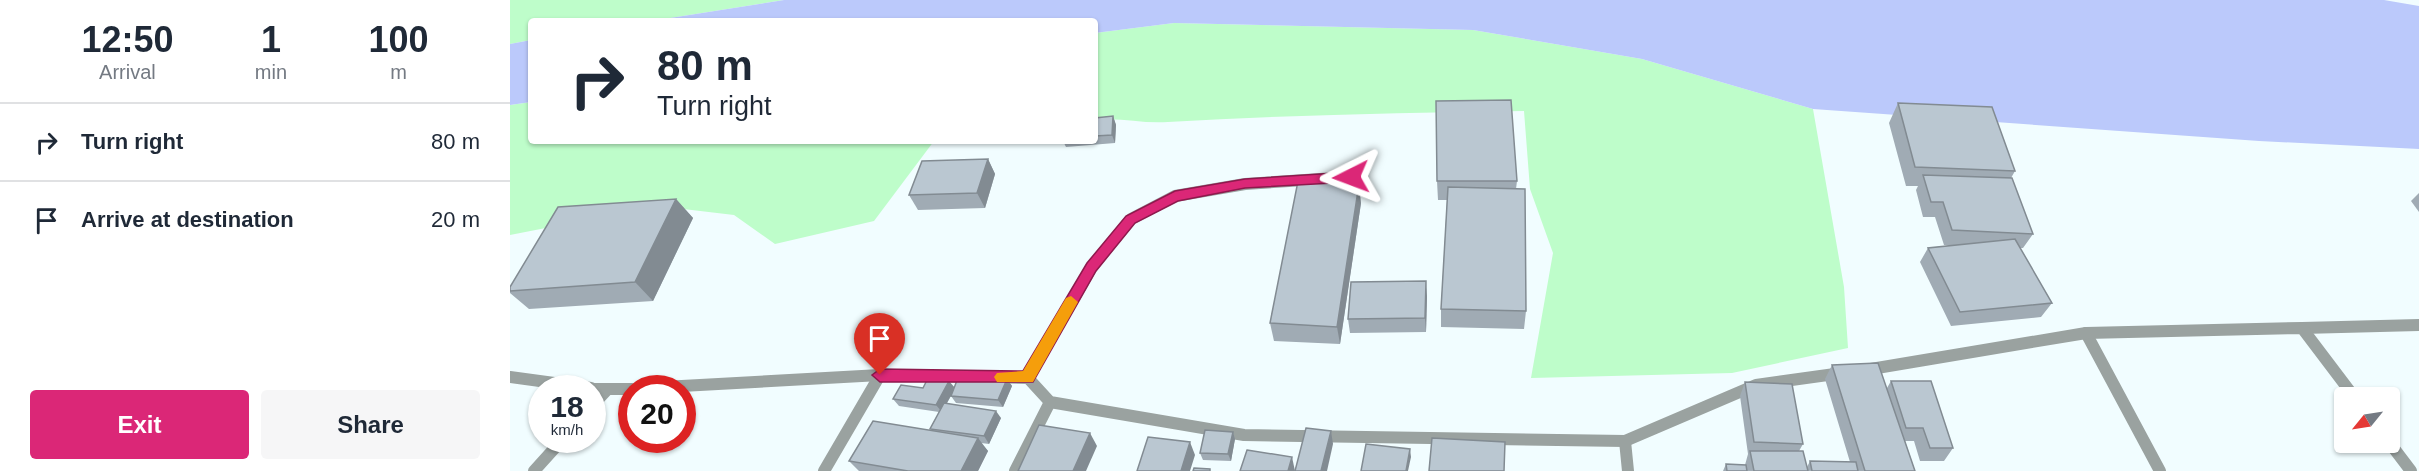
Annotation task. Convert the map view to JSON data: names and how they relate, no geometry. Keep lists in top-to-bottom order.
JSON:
{
  "north": "bottom left",
  "page": {
    "eta": [
      "12:50",
      "Arrival",
      "1",
      "min",
      "100",
      "m"
    ],
    "turn": ["80 m", "Turn right"],
    "list": [
      {
        "name": "Turn right",
        "value": "80 m"
      },
      {
        "name": "Arrive at destination",
        "value": "20 m"
      }
    ],
    "speed": "18 km/h",
    "limit": "20",
    "buttons": ["Exit", "Share"]
  }
}
